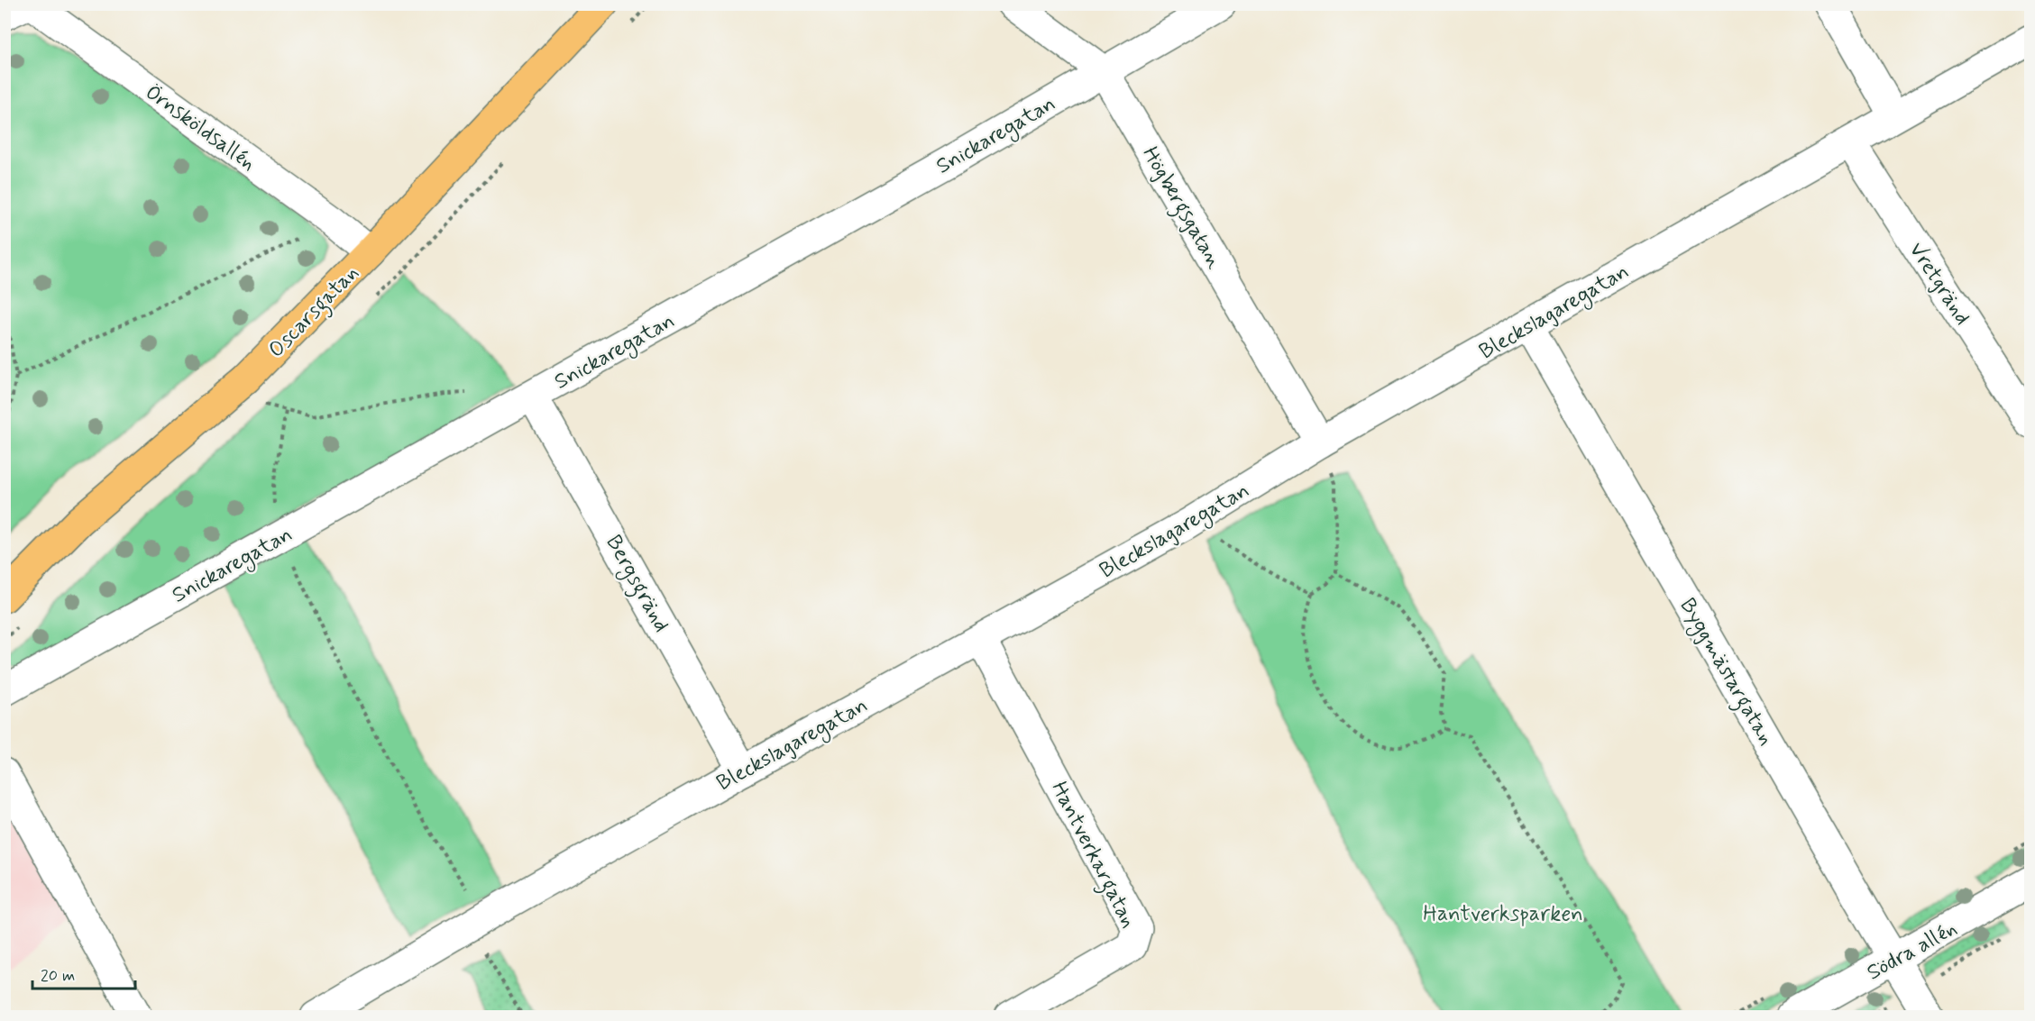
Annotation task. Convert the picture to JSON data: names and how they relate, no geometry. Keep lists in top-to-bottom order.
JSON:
{
  "streets": {
    "main road": ["Oscarsgatan"],
    "street": [
      "Örnsköldsallén",
      "Snickaregatan",
      "Högbergsgatan",
      "Vretgränd",
      "Bleckslagaregatan",
      "Bergsgränd",
      "Byggmästargatan",
      "Hantverkargatan",
      "Södra allén"
    ]
  },
  "crossings": [
    ["Örnsköldsallén", "Oscarsgatan"],
    ["Snickaregatan", "Högbergsgatan"],
    ["Snickaregatan", "Bergsgränd"],
    ["Högbergsgatan", "Bleckslagaregatan"],
    ["Vretgränd", "Bleckslagaregatan"],
    ["Bleckslagaregatan", "Bergsgränd"],
    ["Bleckslagaregatan", "Byggmästargatan"],
    ["Bleckslagaregatan", "Hantverkargatan"],
    ["Byggmästargatan", "Södra allén"]
  ],
  "parks": ["Hantverksparken"],
  "scale_bar": "20 m"
}
